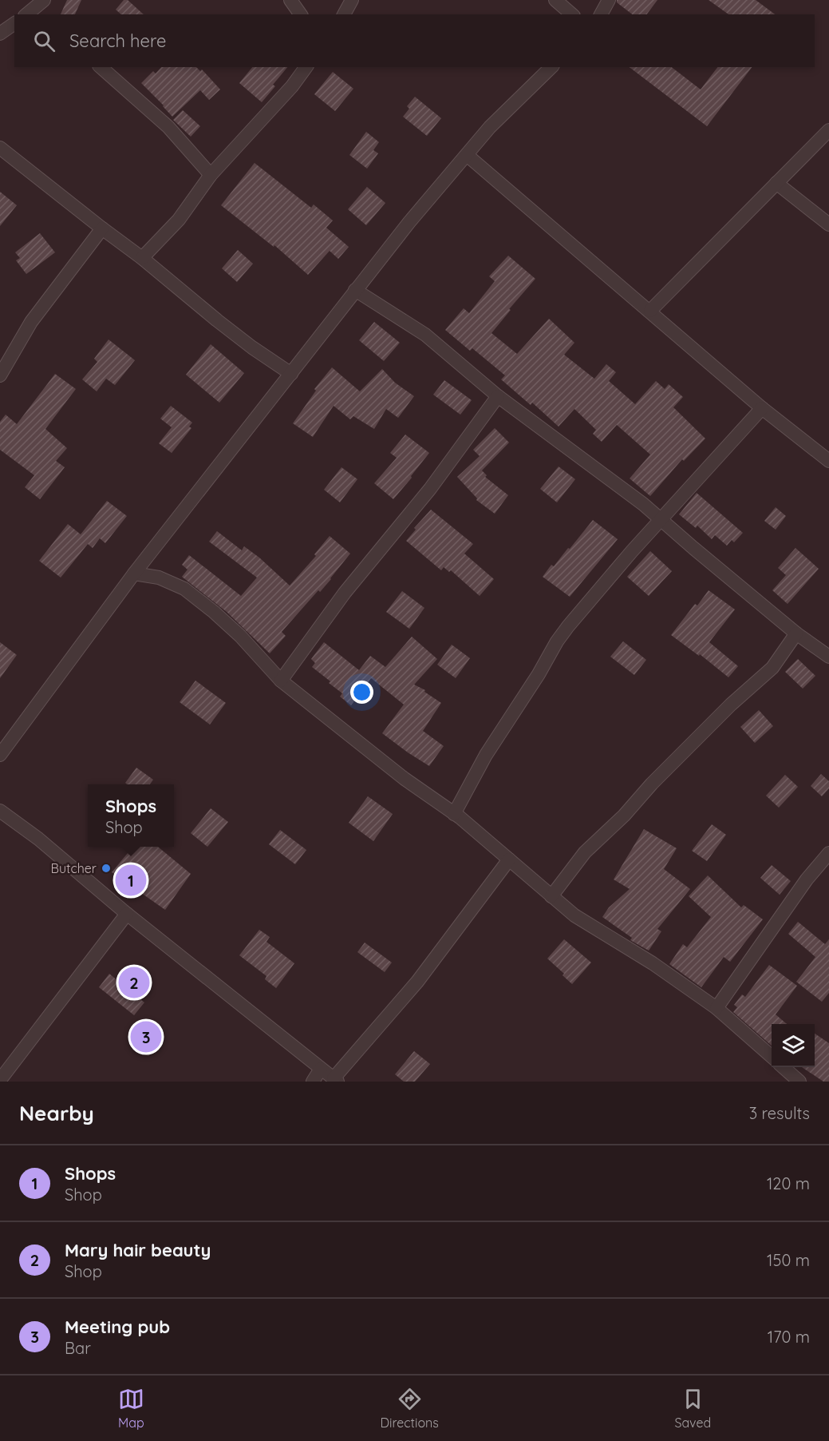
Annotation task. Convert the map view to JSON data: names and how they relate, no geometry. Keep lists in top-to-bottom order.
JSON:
{
  "places": ["Butcher"],
  "page": {
    "search": "Search here",
    "popup": ["Shops", "Shop"],
    "pins": ["1", "2", "3"],
    "heading": ["Nearby", "3 results"],
    "list": [
      {
        "mark": "1",
        "name": "Shops",
        "note": "Shop",
        "value": "120 m"
      },
      {
        "mark": "2",
        "name": "Mary hair beauty",
        "note": "Shop",
        "value": "150 m"
      },
      {
        "mark": "3",
        "name": "Meeting pub",
        "note": "Bar",
        "value": "170 m"
      }
    ],
    "nav": ["Map", "Directions", "Saved"]
  }
}
